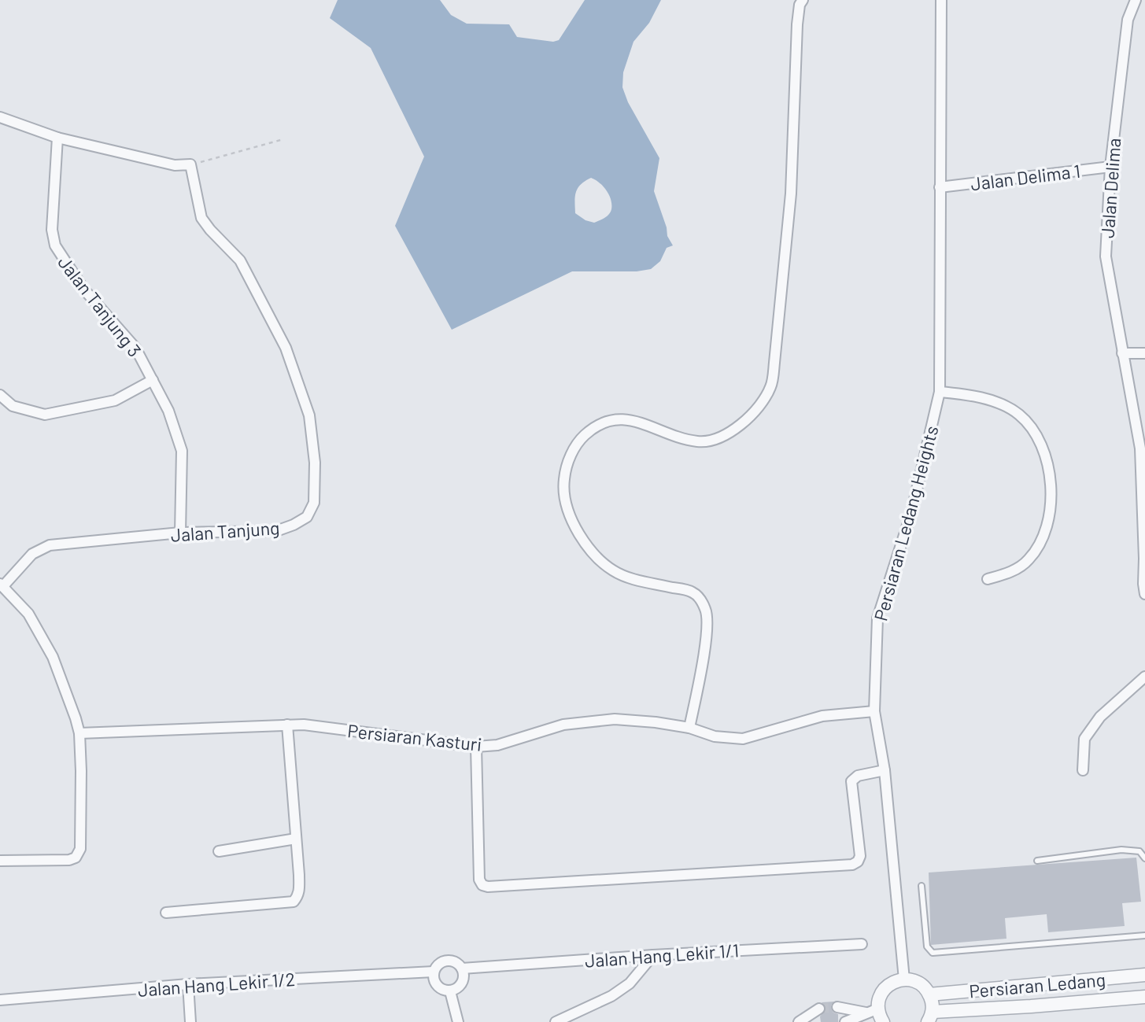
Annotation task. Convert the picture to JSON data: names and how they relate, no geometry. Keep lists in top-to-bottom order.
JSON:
{
  "streets": {
    "street": [
      "Jalan Delima 1",
      "Jalan Delima",
      "Jalan Tanjung 3",
      "Persiaran Ledang Heights",
      "Jalan Tanjung",
      "Persiaran Kasturi",
      "Jalan Hang Lekir 1/1",
      "Jalan Hang Lekir 1/2",
      "Persiaran Ledang"
    ]
  },
  "crossings": [
    ["Jalan Delima 1", "Jalan Delima"],
    ["Jalan Delima 1", "Persiaran Ledang Heights"],
    ["Jalan Tanjung 3", "Jalan Tanjung"],
    ["Persiaran Ledang Heights", "Persiaran Kasturi"],
    ["Jalan Hang Lekir 1/1", "Jalan Hang Lekir 1/2"]
  ]
}
